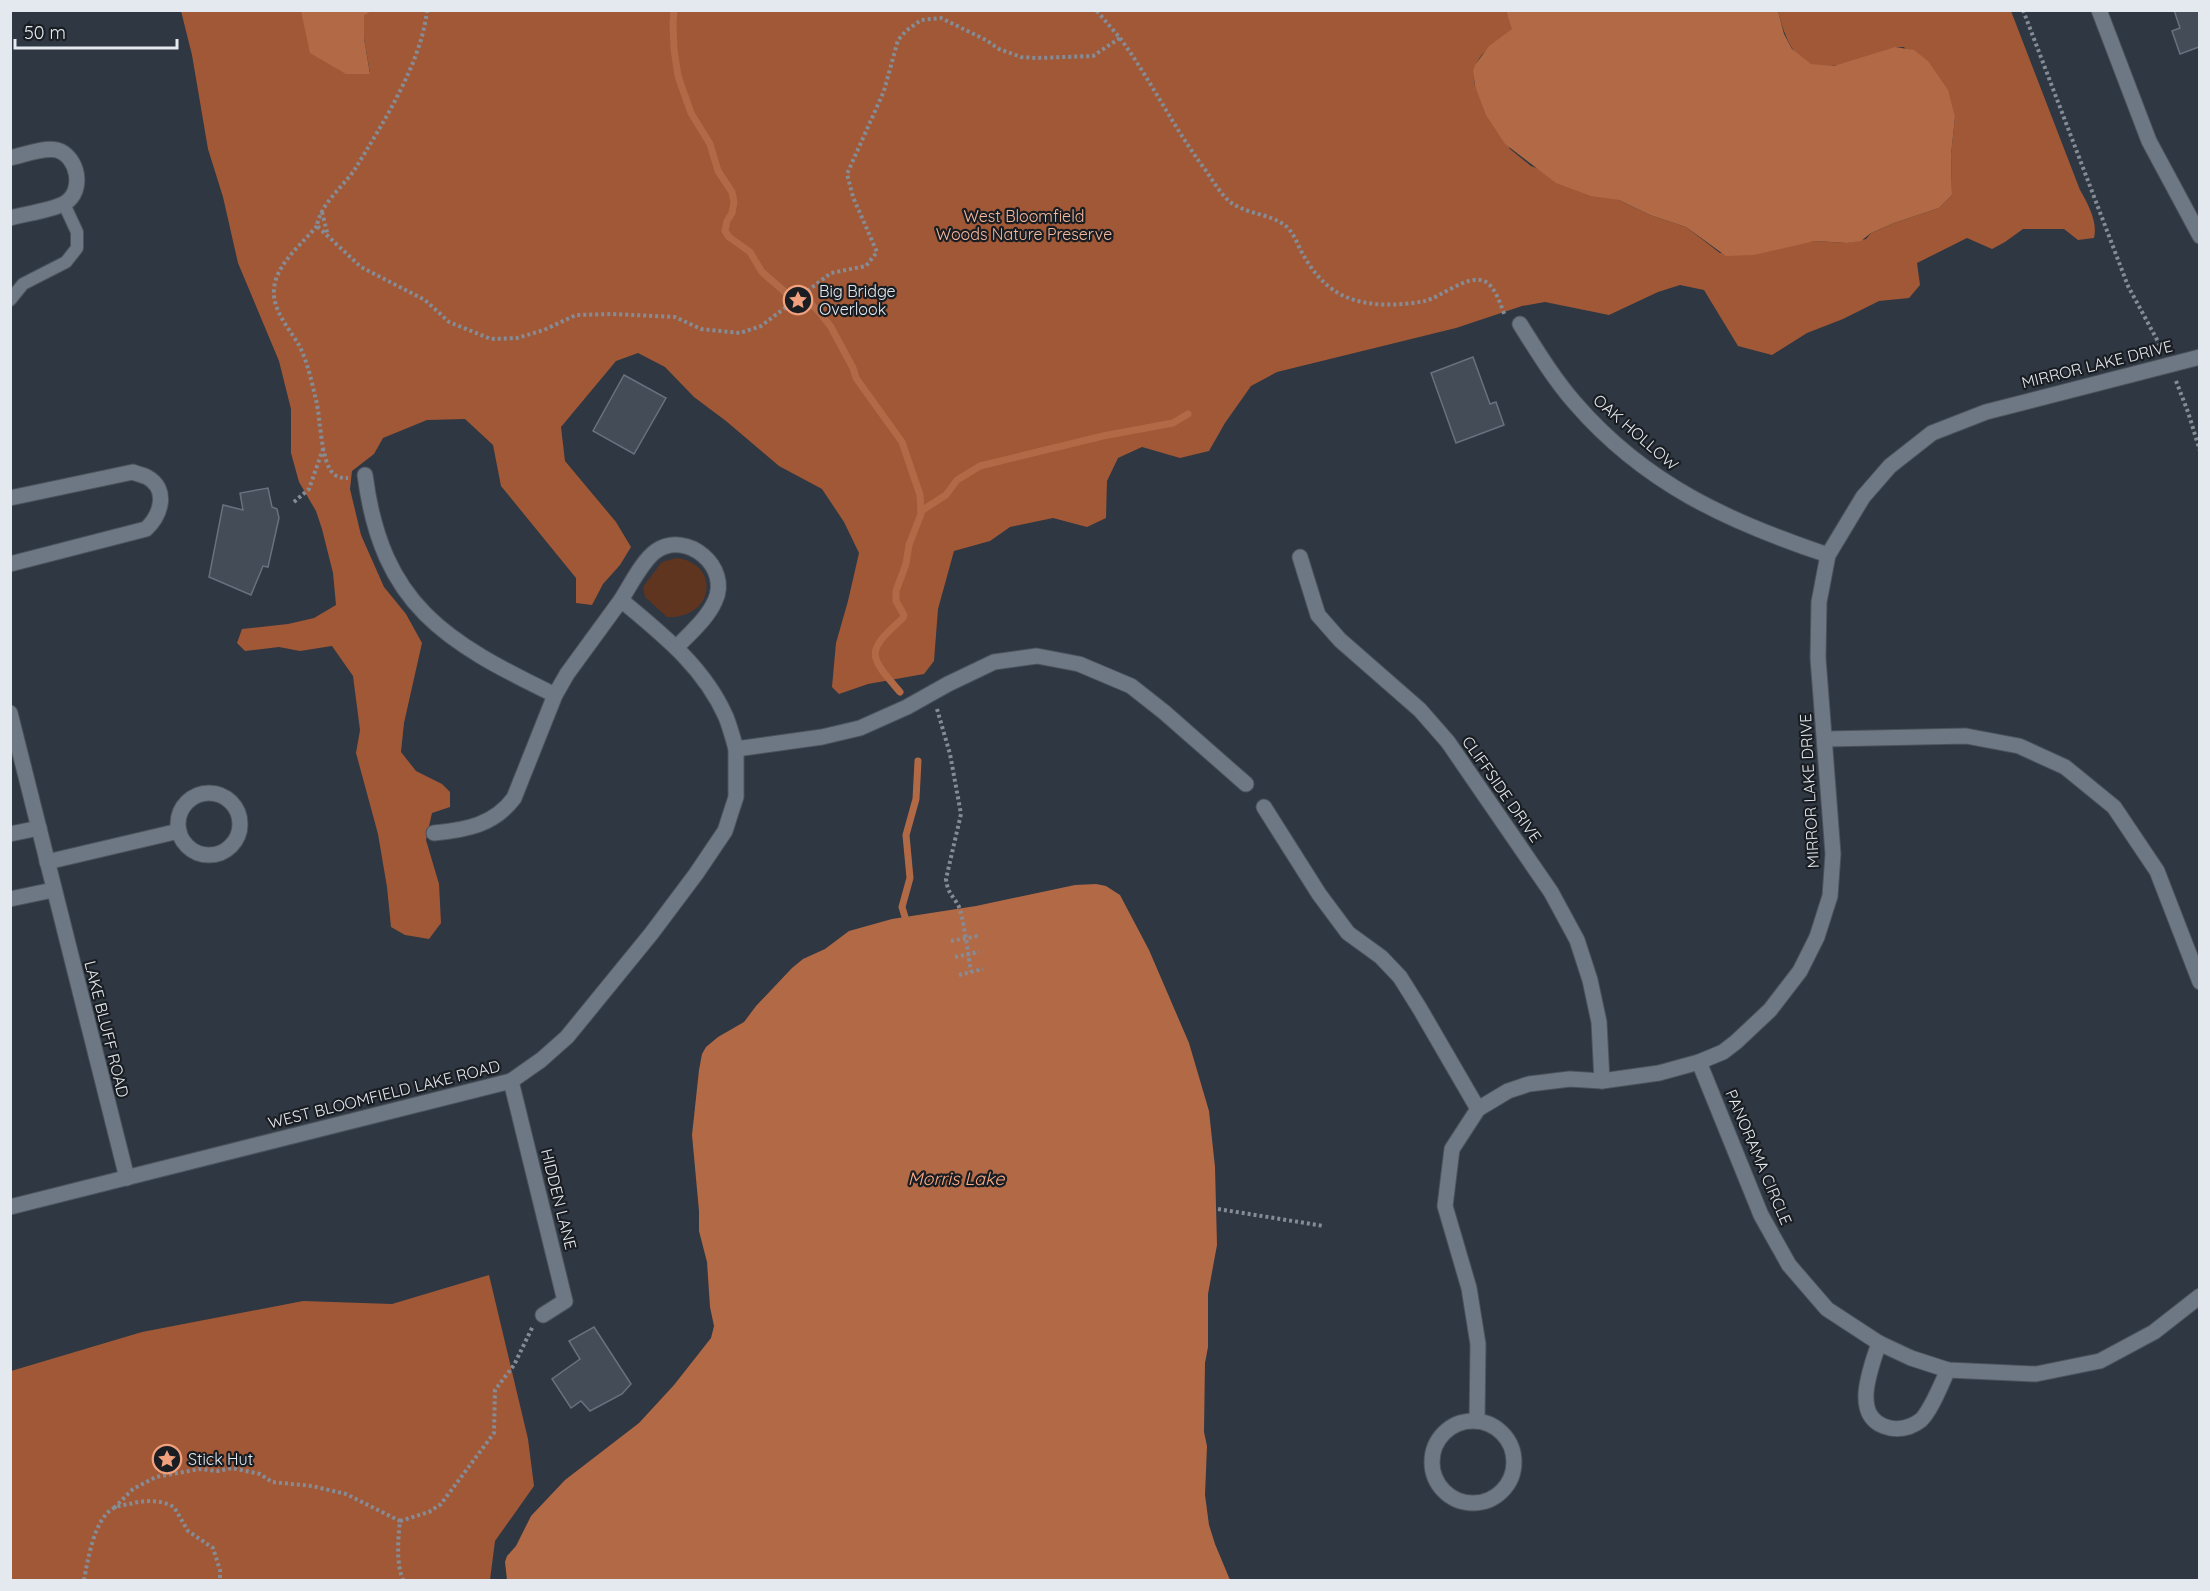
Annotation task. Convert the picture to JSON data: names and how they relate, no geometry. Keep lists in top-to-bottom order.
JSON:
{
  "streets": {
    "street": [
      "MIRROR LAKE DRIVE",
      "OAK HOLLOW",
      "CLIFFSIDE DRIVE",
      "LAKE BLUFF ROAD",
      "WEST BLOOMFIELD LAKE ROAD",
      "PANORAMA CIRCLE",
      "HIDDEN LANE"
    ]
  },
  "crossings": [
    ["MIRROR LAKE DRIVE", "OAK HOLLOW"],
    ["MIRROR LAKE DRIVE", "CLIFFSIDE DRIVE"],
    ["MIRROR LAKE DRIVE", "PANORAMA CIRCLE"],
    ["LAKE BLUFF ROAD", "WEST BLOOMFIELD LAKE ROAD"],
    ["WEST BLOOMFIELD LAKE ROAD", "HIDDEN LANE"]
  ],
  "water": ["Morris Lake"],
  "parks": ["West Bloomfield Woods Nature Preserve"],
  "places": {
    "place": ["Big Bridge Overlook", "Stick Hut"]
  },
  "scale_bar": "50 m"
}
